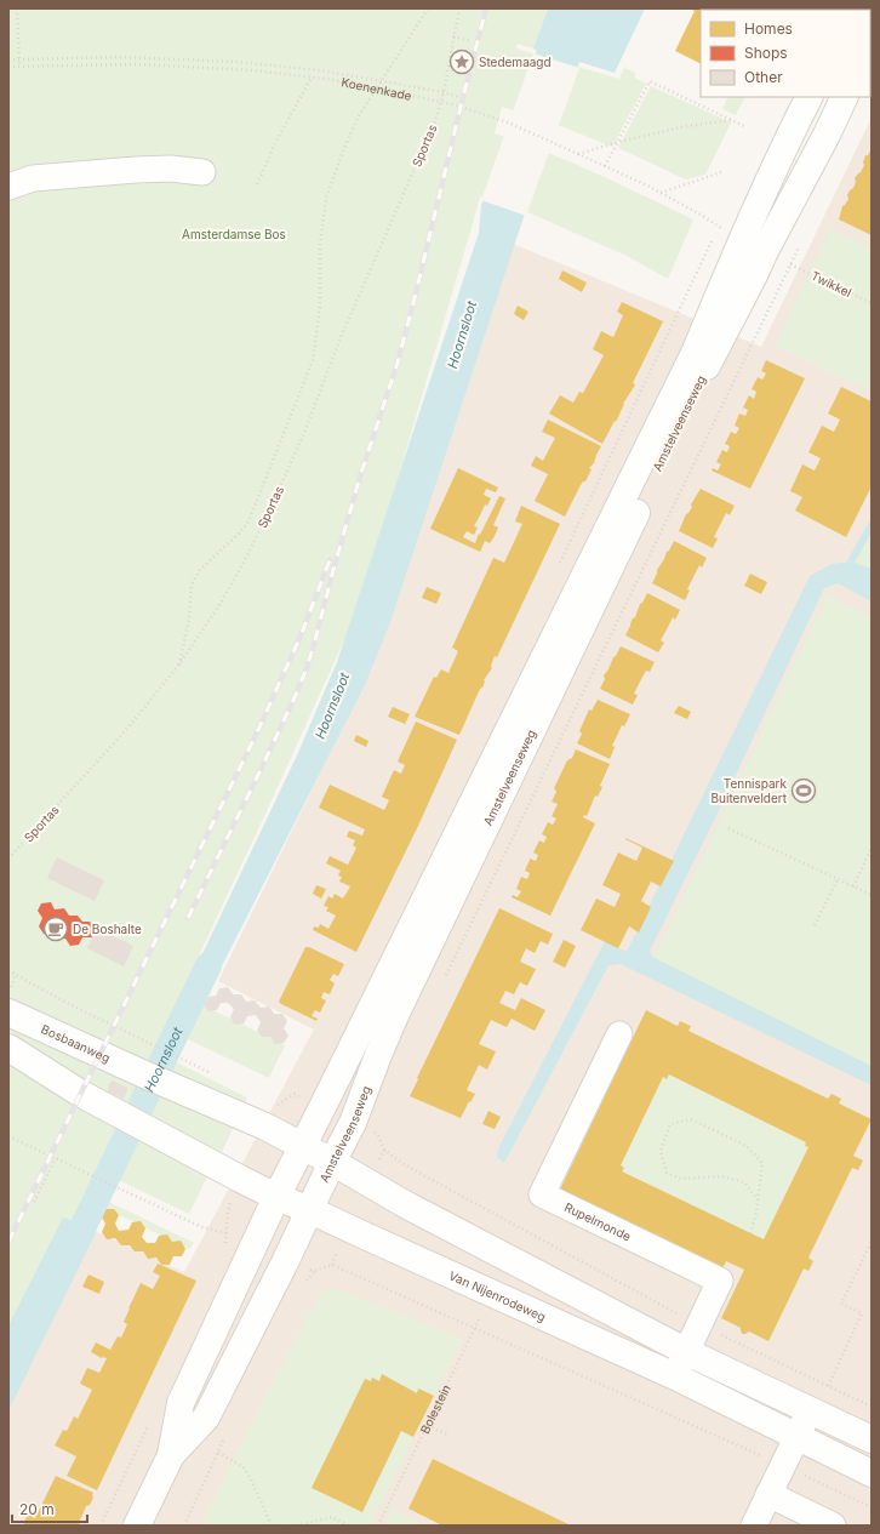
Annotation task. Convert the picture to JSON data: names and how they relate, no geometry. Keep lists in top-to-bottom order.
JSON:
{
  "streets": {
    "main road": ["Amstelveenseweg", "Bosbaanweg", "Van Nijenrodeweg"],
    "street": ["Rupelmonde"],
    "path": [
      "Koenenkade",
      "Sportas",
      "Twikkel",
      "Bolestein"
    ]
  },
  "crossings": [
    ["Koenenkade", "Sportas"],
    ["Amstelveenseweg", "Bosbaanweg"],
    ["Amstelveenseweg", "Van Nijenrodeweg"],
    ["Rupelmonde", "Van Nijenrodeweg"],
    ["Van Nijenrodeweg", "Bolestein"]
  ],
  "water": ["Hoornsloot"],
  "parks": ["Amsterdamse Bos"],
  "places": {
    "place": ["Stedemaagd"],
    "sports": ["Tennispark Buitenveldert"],
    "cafe": ["De Boshalte"]
  },
  "legend": ["Homes", "Shops", "Other"],
  "scale_bar": "20 m"
}
